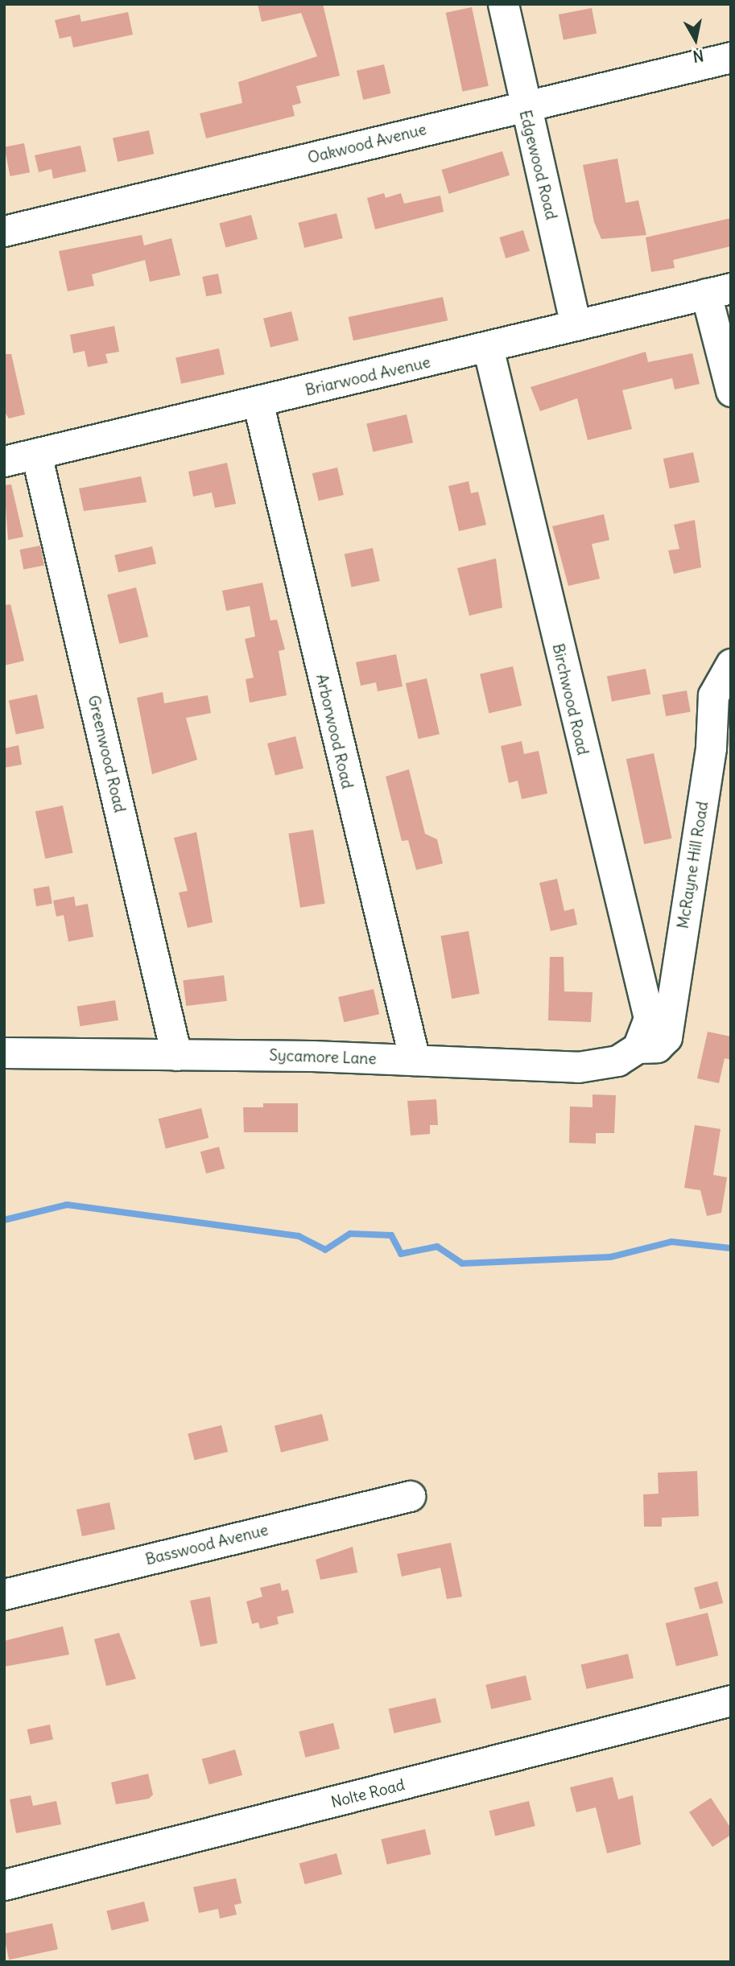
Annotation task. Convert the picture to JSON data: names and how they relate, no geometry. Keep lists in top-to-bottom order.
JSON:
{
  "streets": {
    "street": [
      "Oakwood Avenue",
      "Edgewood Road",
      "Briarwood Avenue",
      "Birchwood Road",
      "Arborwood Road",
      "Greenwood Road",
      "McRayne Hill Road",
      "Sycamore Lane",
      "Basswood Avenue",
      "Nolte Road"
    ]
  },
  "crossings": [
    ["Oakwood Avenue", "Edgewood Road"],
    ["Edgewood Road", "Briarwood Avenue"],
    ["Briarwood Avenue", "Birchwood Road"],
    ["Briarwood Avenue", "Arborwood Road"],
    ["Briarwood Avenue", "Greenwood Road"],
    ["Birchwood Road", "McRayne Hill Road"],
    ["Birchwood Road", "Sycamore Lane"],
    ["Arborwood Road", "Sycamore Lane"],
    ["Greenwood Road", "Sycamore Lane"],
    ["McRayne Hill Road", "Sycamore Lane"]
  ],
  "north": "bottom"
}
